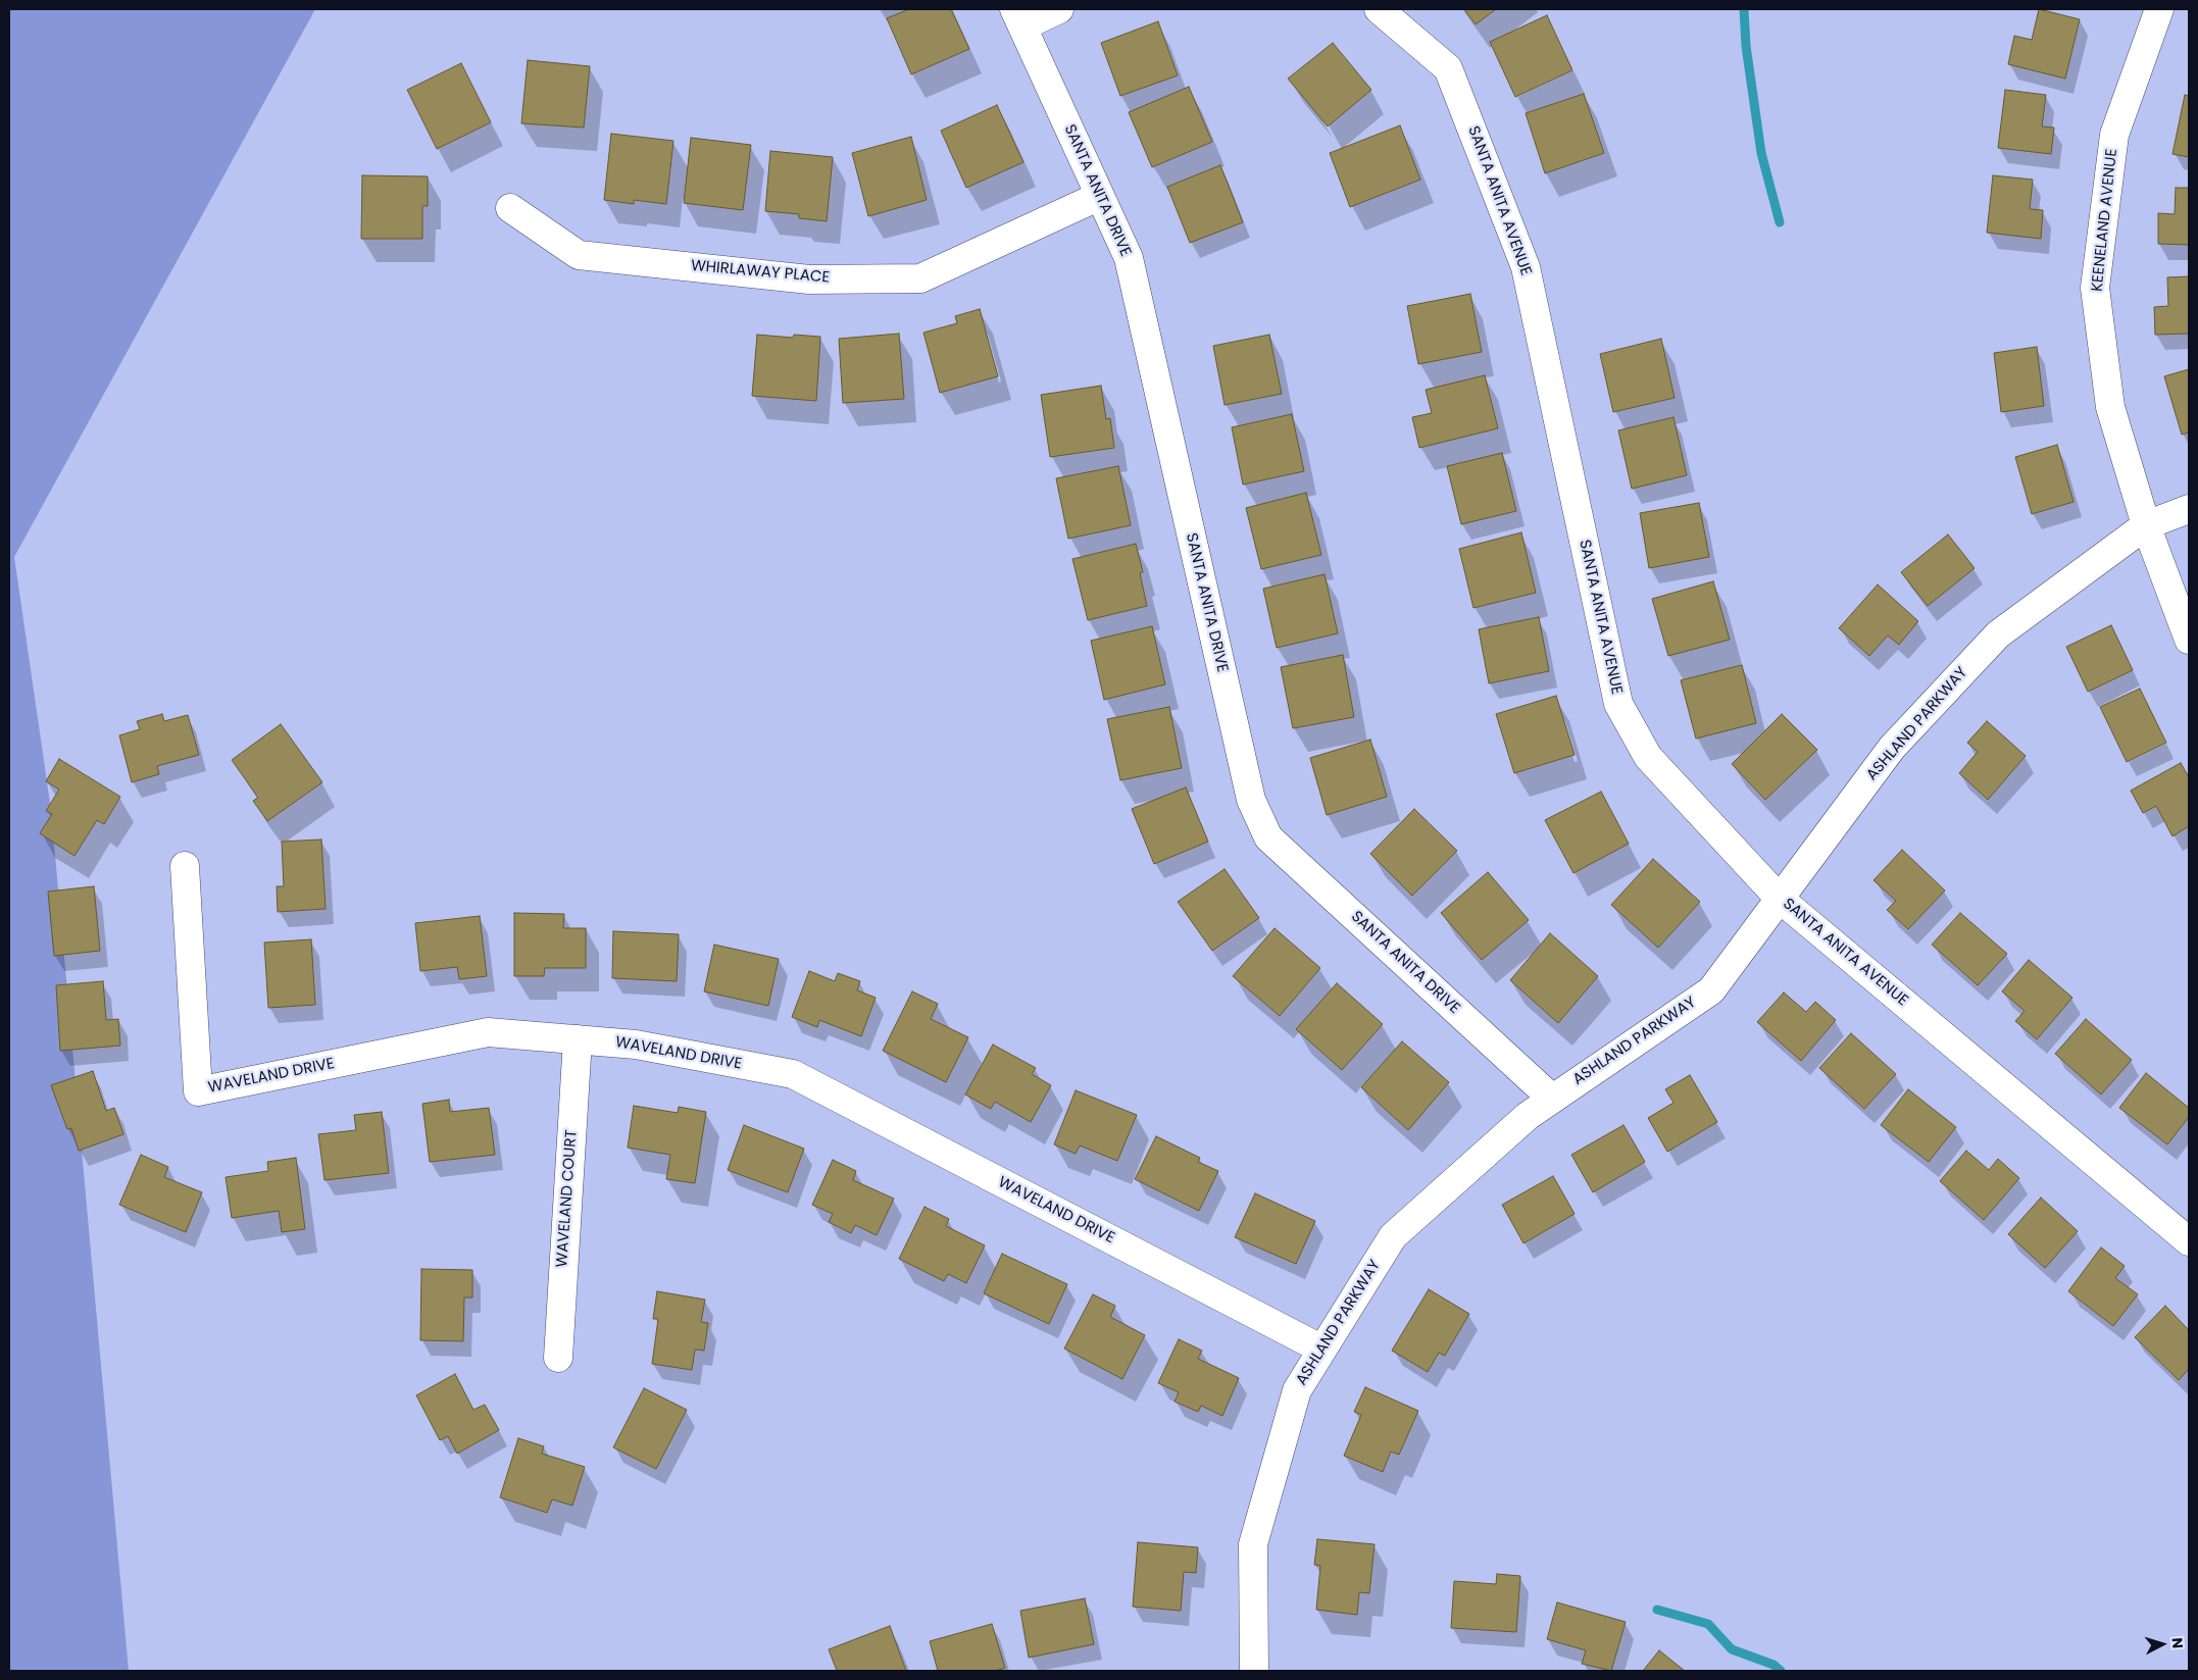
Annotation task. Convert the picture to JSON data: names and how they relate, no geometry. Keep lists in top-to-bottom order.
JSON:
{
  "streets": {
    "street": [
      "SANTA ANITA DRIVE",
      "SANTA ANITA AVENUE",
      "KEENELAND AVENUE",
      "WHIRLAWAY PLACE",
      "ASHLAND PARKWAY",
      "WAVELAND DRIVE",
      "WAVELAND COURT"
    ]
  },
  "crossings": [
    ["SANTA ANITA DRIVE", "WHIRLAWAY PLACE"],
    ["SANTA ANITA DRIVE", "ASHLAND PARKWAY"],
    ["SANTA ANITA AVENUE", "ASHLAND PARKWAY"],
    ["KEENELAND AVENUE", "ASHLAND PARKWAY"],
    ["ASHLAND PARKWAY", "WAVELAND DRIVE"],
    ["WAVELAND DRIVE", "WAVELAND COURT"]
  ],
  "north": "right"
}
